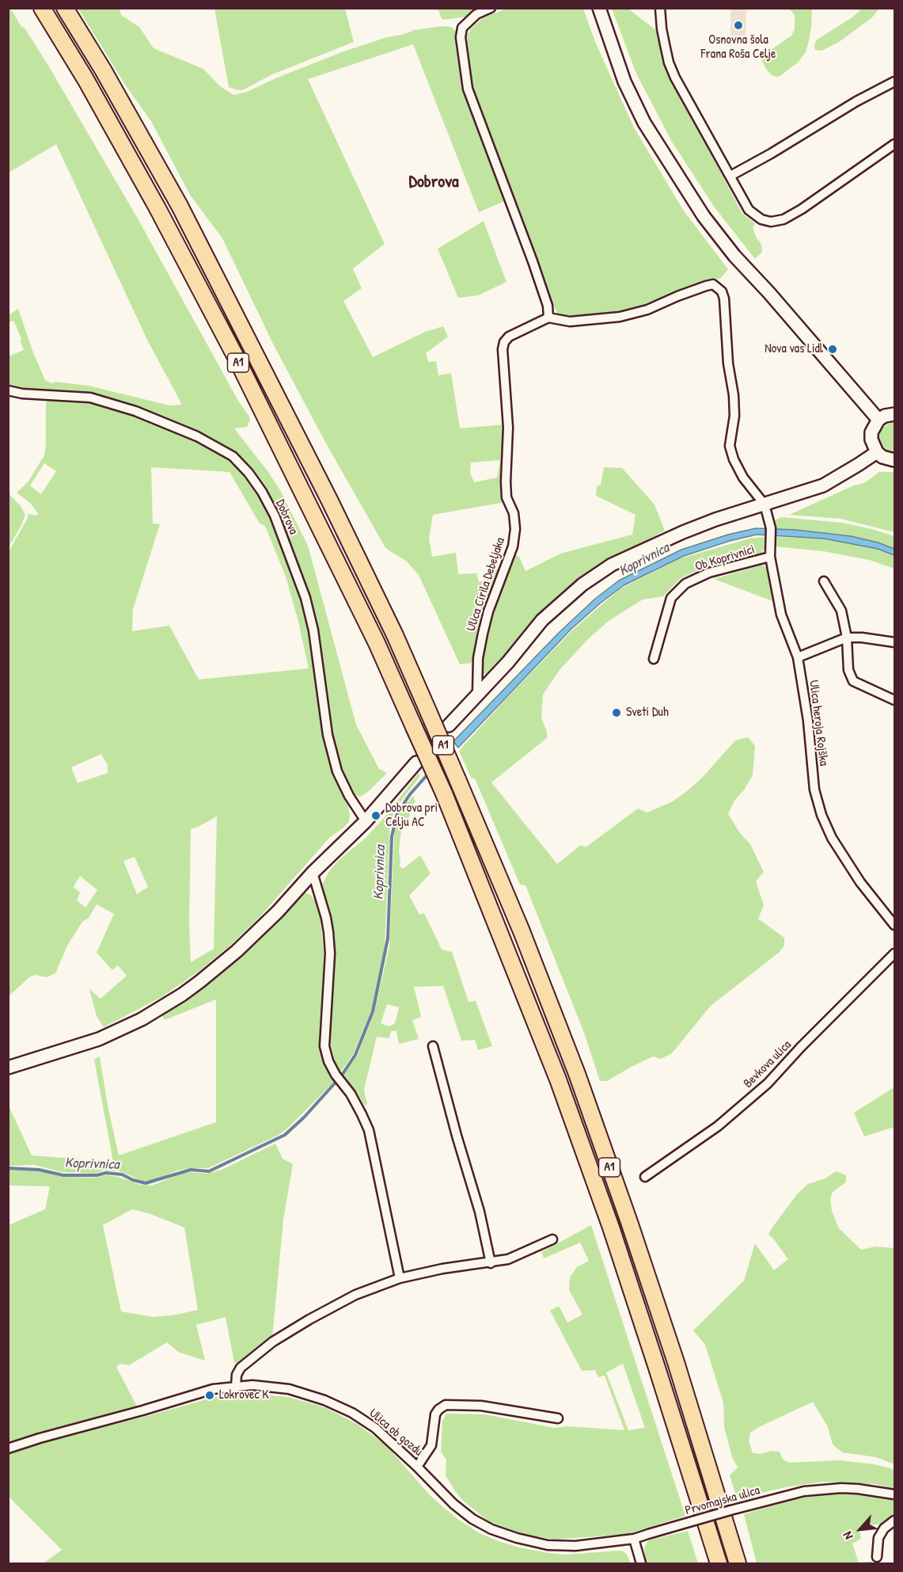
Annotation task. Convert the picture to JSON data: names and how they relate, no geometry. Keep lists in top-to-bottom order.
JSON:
{
  "streets": {
    "highway": ["A1"],
    "street": [
      "Dobrova",
      "Ob Koprivnici",
      "Ulica Cirila Debeljaka",
      "Ulica heroja Rojška",
      "Bevkova ulica",
      "Ulica ob gozdu",
      "Prvomajska ulica"
    ]
  },
  "crossings": [
    ["Ob Koprivnici", "Ulica heroja Rojška"],
    ["Ulica ob gozdu", "Prvomajska ulica"]
  ],
  "districts": ["Dobrova"],
  "water": ["Koprivnica"],
  "places": [
    "Osnovna šola Frana Roša Celje",
    "Nova vas Lidl",
    "Sveti Duh",
    "Dobrova pri Celju AC",
    "Lokrovec K"
  ],
  "north": "bottom left"
}
